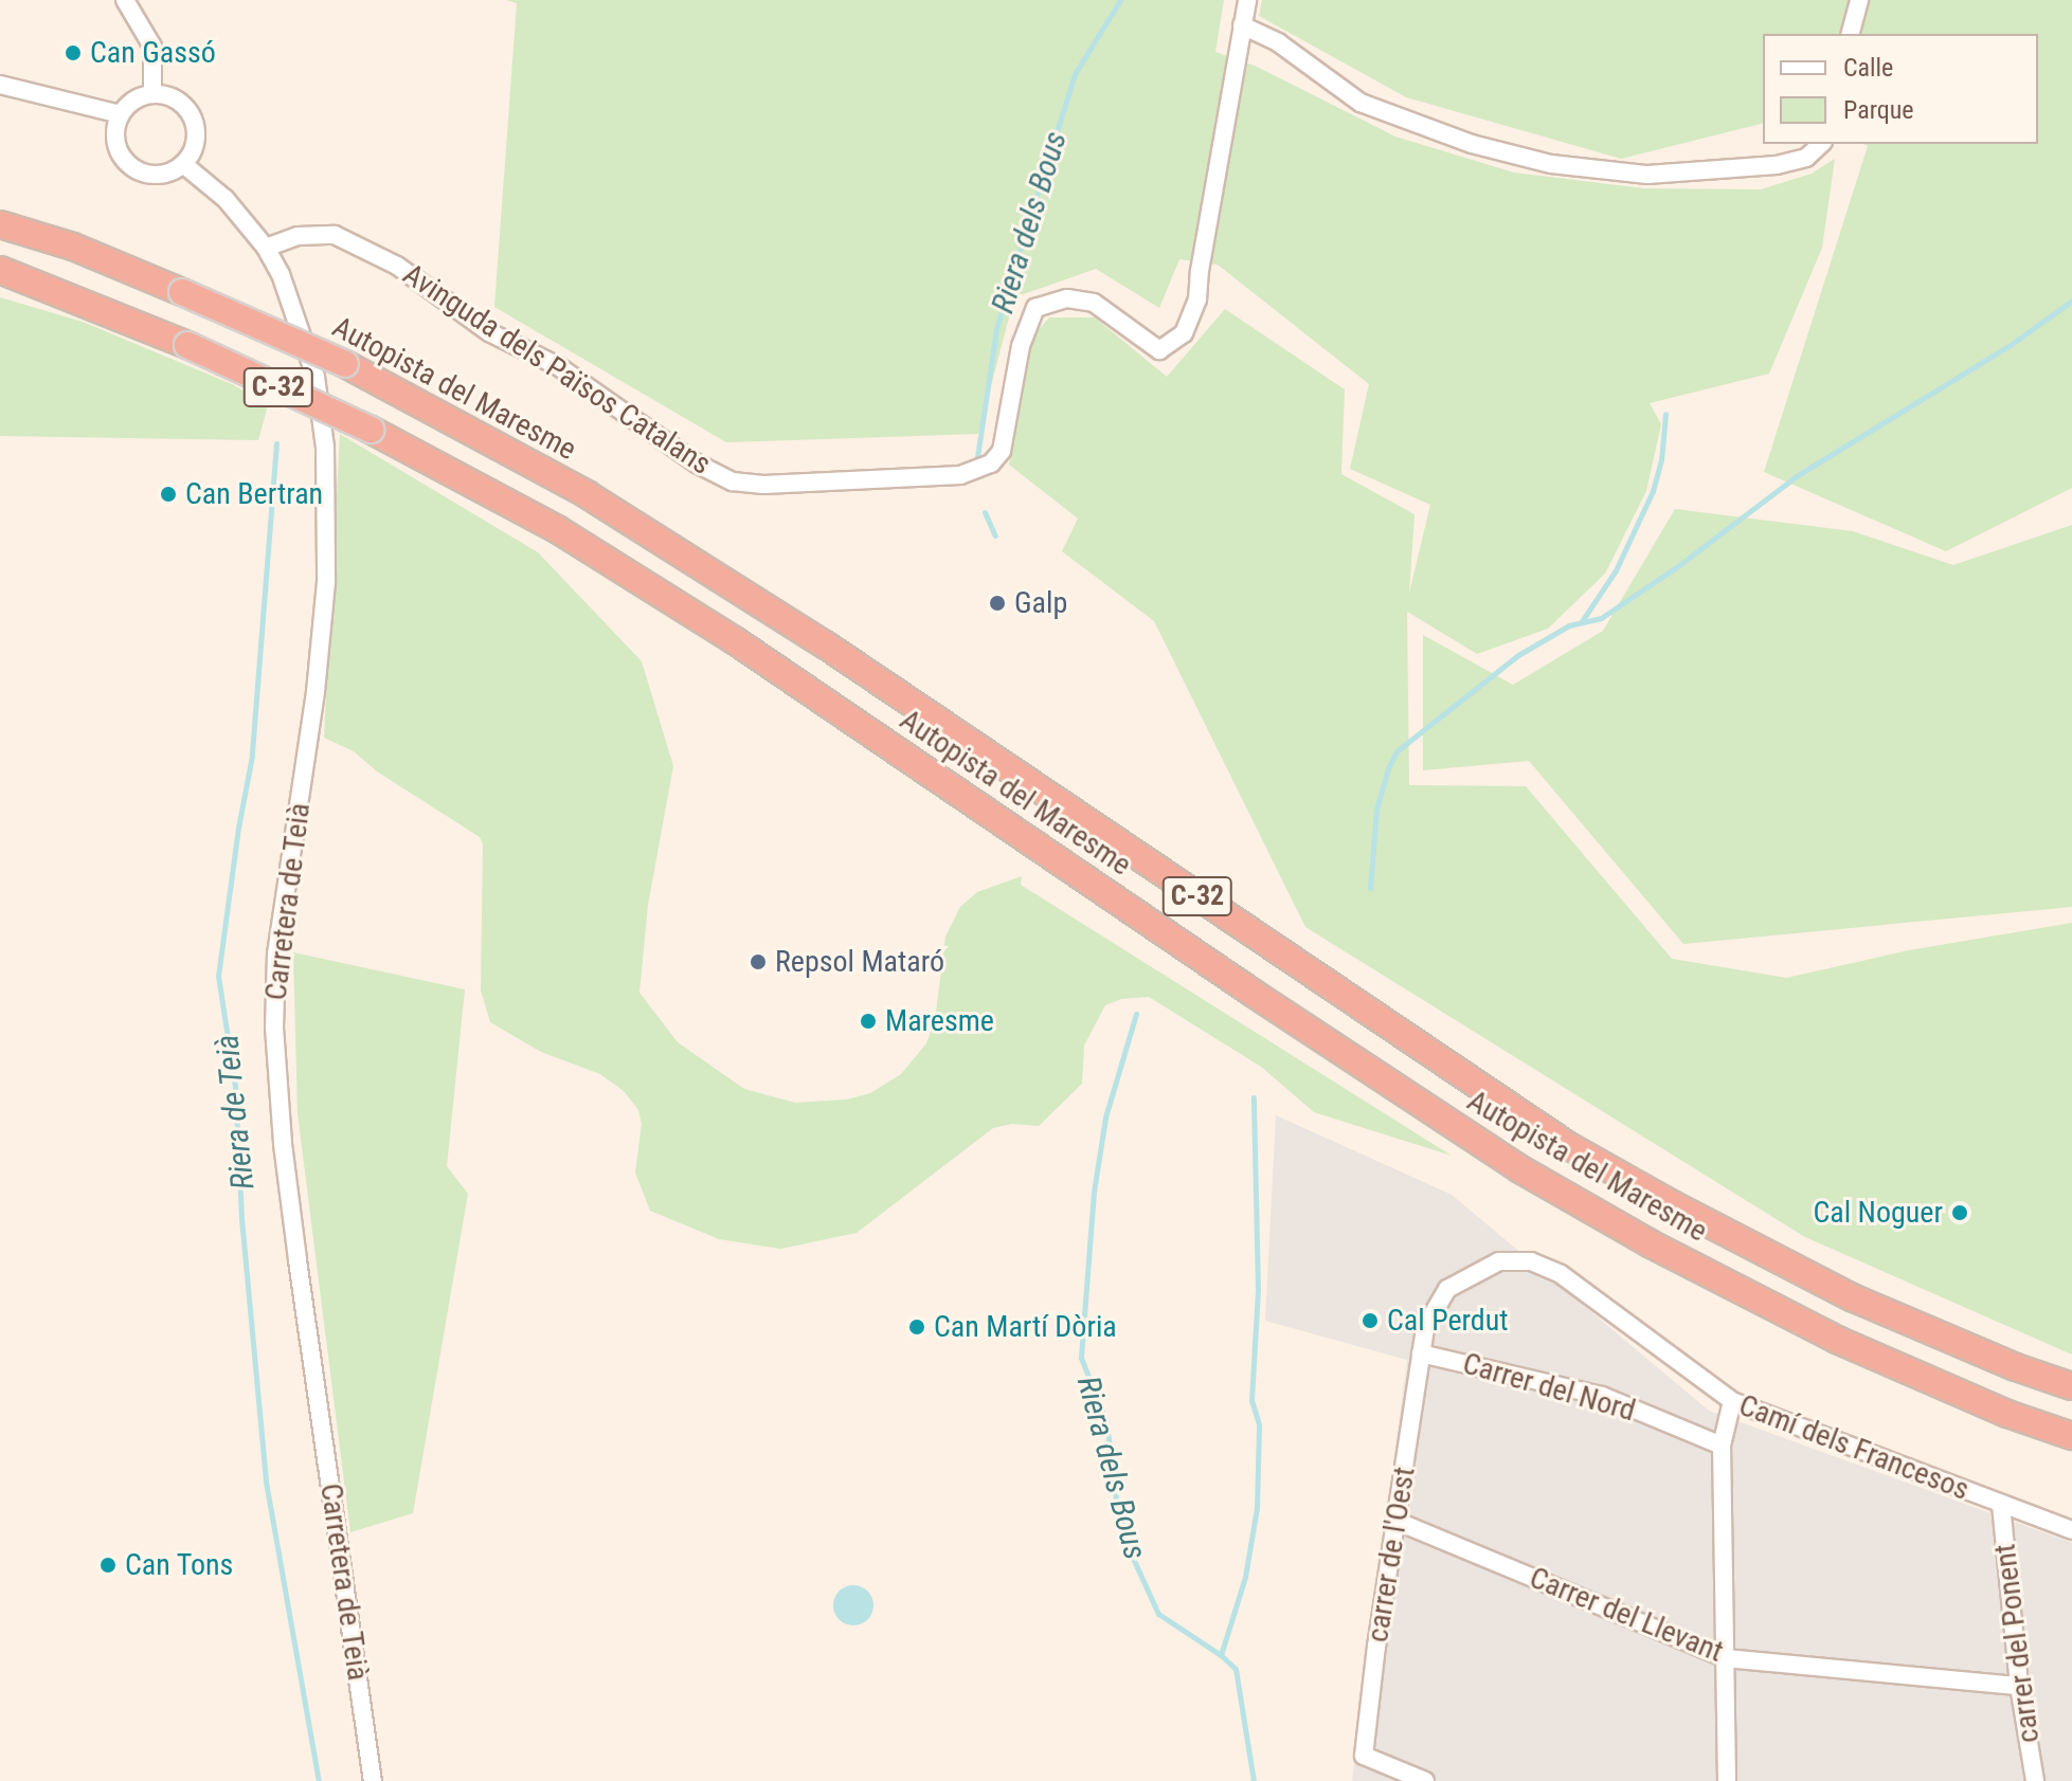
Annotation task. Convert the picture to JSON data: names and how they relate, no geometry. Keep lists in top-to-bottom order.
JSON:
{
  "streets": {
    "highway": ["C-32", "Autopista del Maresme"],
    "street": [
      "Avinguda dels Països Catalans",
      "Carretera de Teià",
      "Carrer del Nord",
      "Camí dels Francesos",
      "carrer de l'Oest",
      "Carrer del Llevant",
      "carrer del Ponent"
    ]
  },
  "crossings": [
    ["Avinguda dels Països Catalans", "Carretera de Teià"],
    ["Carrer del Nord", "Camí dels Francesos"],
    ["Carrer del Nord", "carrer de l'Oest"],
    ["Camí dels Francesos", "carrer de l'Oest"],
    ["Camí dels Francesos", "carrer del Ponent"],
    ["carrer de l'Oest", "Carrer del Llevant"],
    ["Carrer del Llevant", "carrer del Ponent"]
  ],
  "water": ["Riera dels Bous", "Riera de Teià"],
  "places": [
    "Can Gassó",
    "Can Bertran",
    "Galp",
    "Repsol Mataró",
    "Maresme",
    "Cal Noguer",
    "Cal Perdut",
    "Can Martí Dòria",
    "Can Tons"
  ],
  "legend": ["Calle", "Parque"]
}
